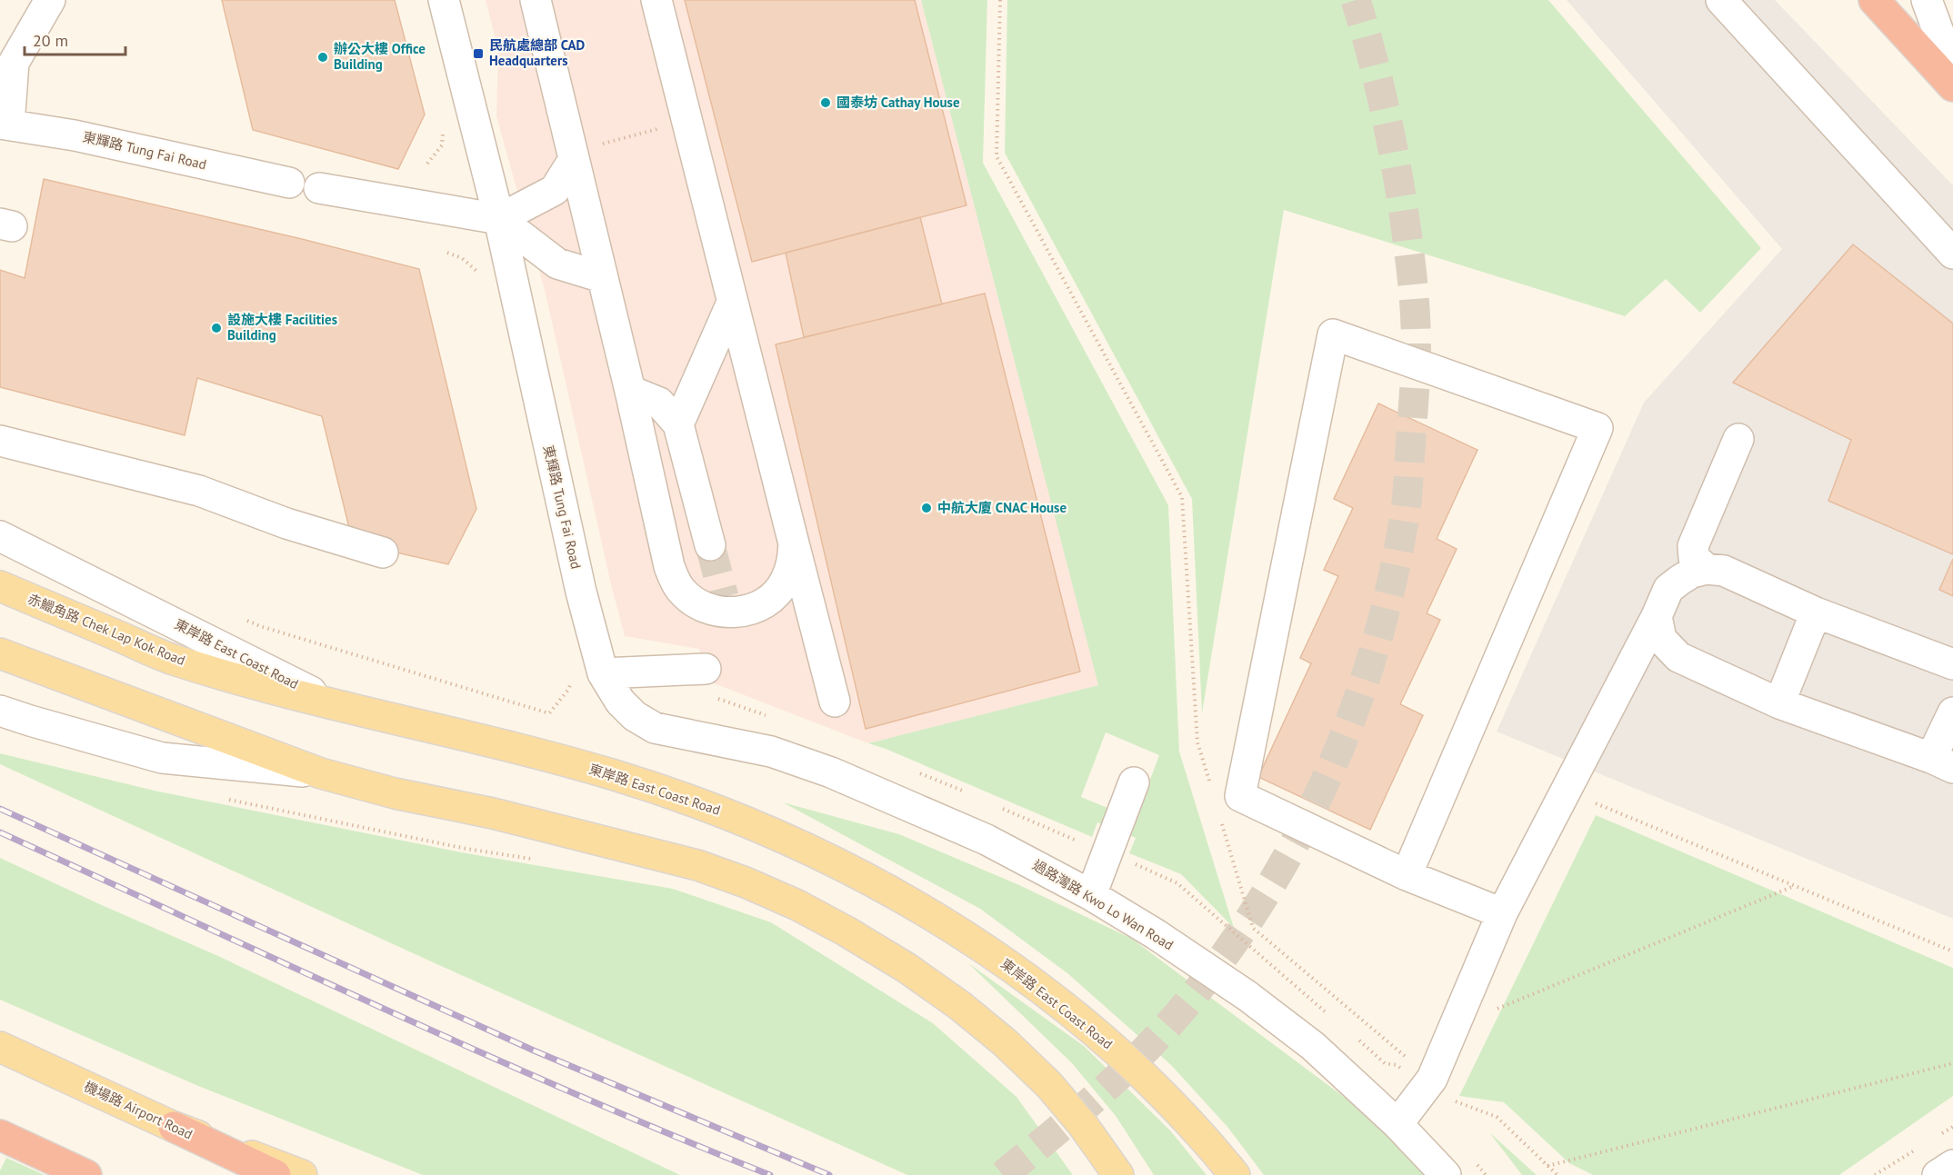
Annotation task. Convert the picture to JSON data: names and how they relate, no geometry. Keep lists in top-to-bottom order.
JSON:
{
  "streets": {
    "highway": ["機場路 Airport Road"],
    "main road": ["赤鱲角路 Chek Lap Kok Road", "東岸路 East Coast Road"],
    "street": ["東輝路 Tung Fai Road", "過路灣路 Kwo Lo Wan Road"]
  },
  "crossings": [
    ["東輝路 Tung Fai Road", "過路灣路 Kwo Lo Wan Road"],
    ["赤鱲角路 Chek Lap Kok Road", "東岸路 East Coast Road"]
  ],
  "places": {
    "transit": ["民航處總部 CAD Headquarters"],
    "other": [
      "辦公大樓 Office Building",
      "國泰坊 Cathay House",
      "設施大樓 Facilities Building",
      "中航大廈 CNAC House"
    ]
  },
  "scale_bar": "20 m"
}
